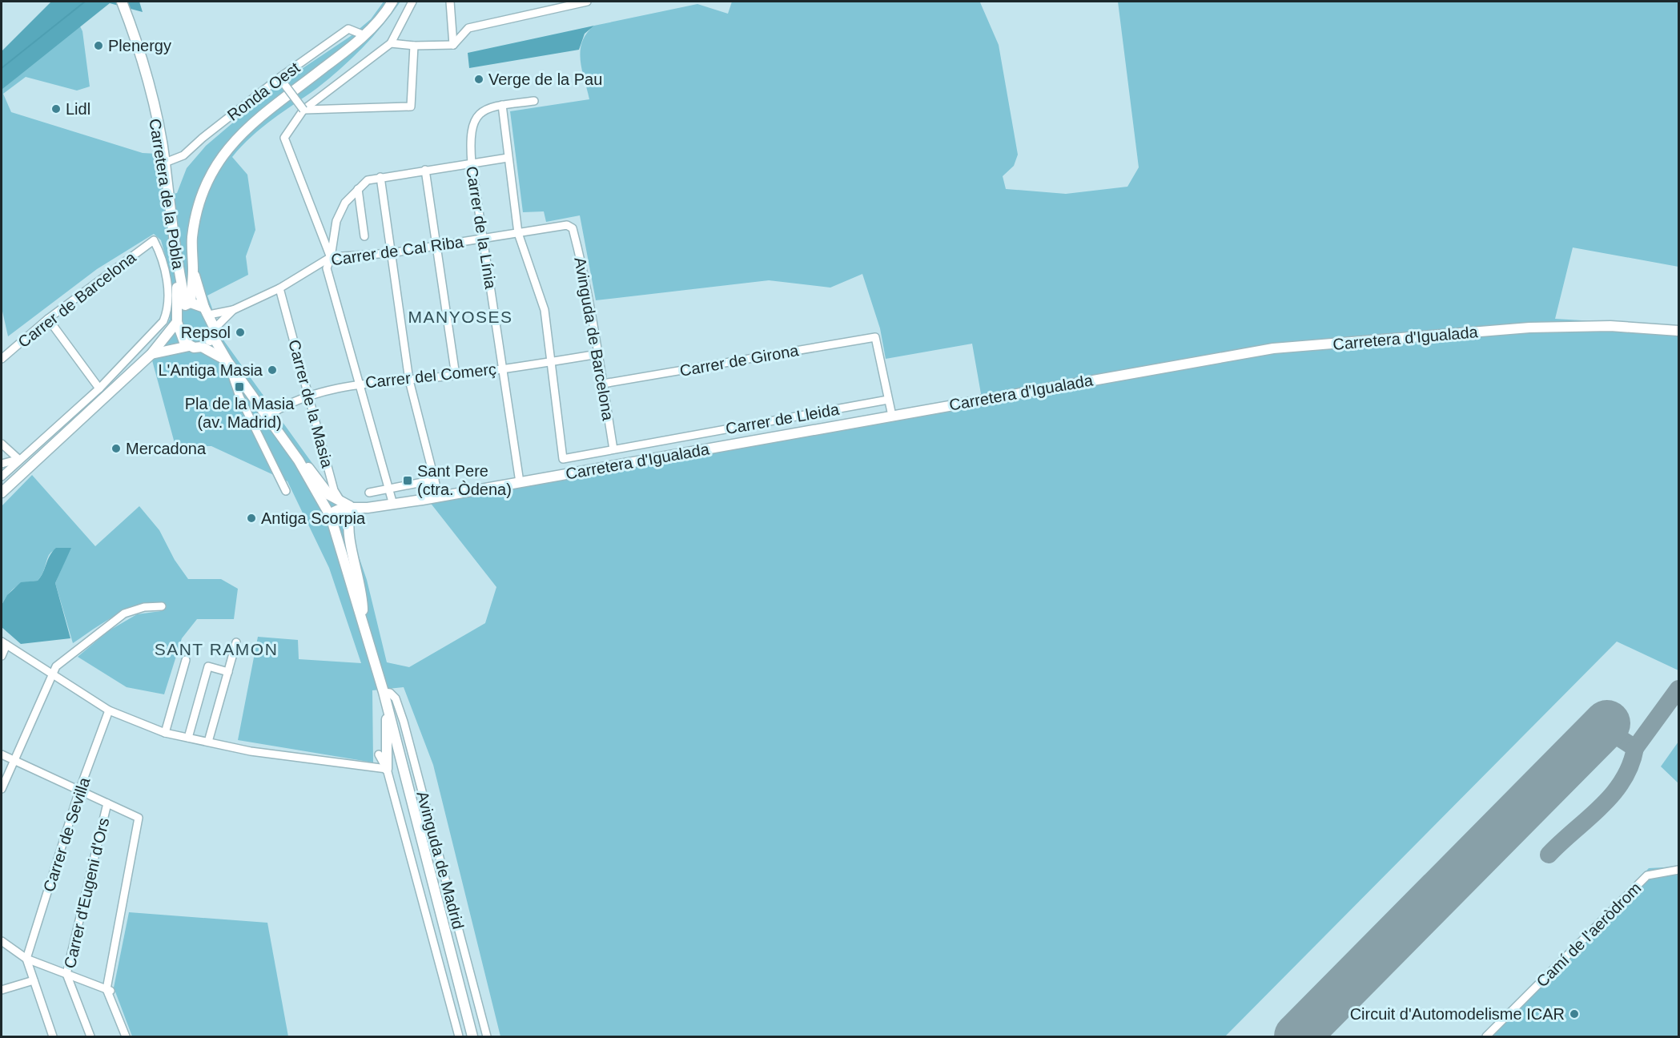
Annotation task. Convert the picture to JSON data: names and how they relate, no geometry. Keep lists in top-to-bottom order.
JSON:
{
  "streets": {
    "street": [
      "Ronda Oest",
      "Carretera de la Pobla",
      "Carrer de la Línia",
      "Carrer de Cal Riba",
      "Carrer de Barcelona",
      "Carretera d'Igualada",
      "Avinguda de Barcelona",
      "Carrer de Girona",
      "Carrer del Comerç",
      "Carrer de la Masia",
      "Carrer de Lleida",
      "Carrer de Sevilla",
      "Avinguda de Madrid",
      "Carrer d'Eugeni d'Ors",
      "Camí de l'aeròdrom"
    ]
  },
  "crossings": [
    ["Ronda Oest", "Carretera de la Pobla"],
    ["Carretera de la Pobla", "Carrer de Cal Riba"],
    ["Carrer de la Línia", "Carrer de Cal Riba"],
    ["Carrer de la Línia", "Carretera d'Igualada"],
    ["Carrer de la Línia", "Carrer del Comerç"],
    ["Carrer de Cal Riba", "Avinguda de Barcelona"],
    ["Carrer de Cal Riba", "Carrer de la Masia"],
    ["Carretera d'Igualada", "Carrer de la Masia"],
    ["Carretera d'Igualada", "Avinguda de Madrid"],
    ["Avinguda de Barcelona", "Carrer de Girona"],
    ["Avinguda de Barcelona", "Carrer del Comerç"],
    ["Avinguda de Barcelona", "Carrer de Lleida"],
    ["Carrer de Girona", "Carrer de Lleida"],
    ["Carrer del Comerç", "Carrer de la Masia"],
    ["Carrer del Comerç", "Carrer de Lleida"]
  ],
  "districts": ["MANYOSES", "SANT RAMON"],
  "places": {
    "other": [
      "Plenergy",
      "Verge de la Pau",
      "Lidl",
      "Repsol",
      "L'Antiga Masia",
      "Mercadona",
      "Antiga Scorpia",
      "Circuit d'Automodelisme ICAR"
    ],
    "transit": ["Pla de la Masia (av. Madrid)", "Sant Pere (ctra. Òdena)"]
  }
}
